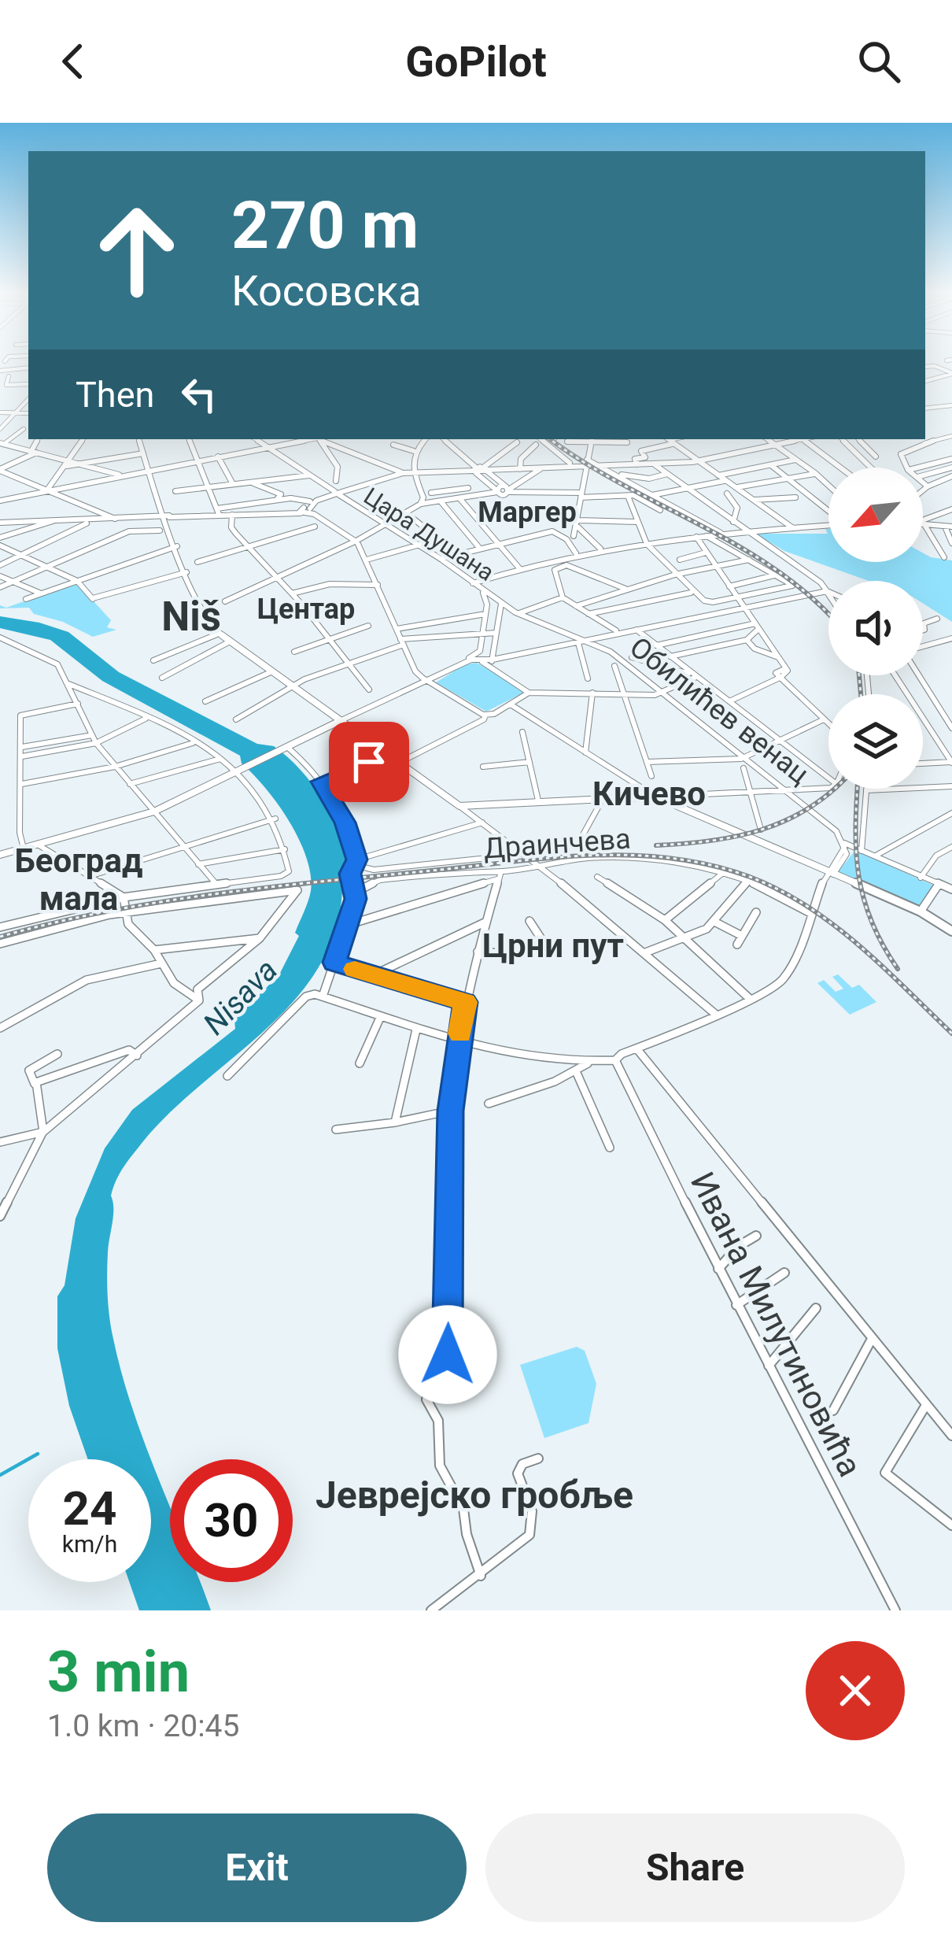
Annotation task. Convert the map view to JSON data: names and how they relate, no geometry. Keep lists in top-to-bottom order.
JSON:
{
  "streets": {
    "street": [
      "Цара Душана",
      "Обилићев венац",
      "Драинчева",
      "Ивана Милутиновића"
    ]
  },
  "crossings": [
    ["Цара Душана", "Обилићев венац"]
  ],
  "districts": [
    "Маргер",
    "Центар",
    "Niš",
    "Кичево",
    "Београд мала",
    "Црни пут",
    "Јеврејско гробље"
  ],
  "water": ["Nisava"],
  "north": "bottom left",
  "page": {
    "header": "GoPilot",
    "turn": ["270 m", "Косовска"],
    "then": "Then",
    "speed": "24 km/h",
    "limit": "30",
    "heading": ["3 min", "1.0 km · 20:45"],
    "buttons": ["Exit", "Share"]
  }
}
